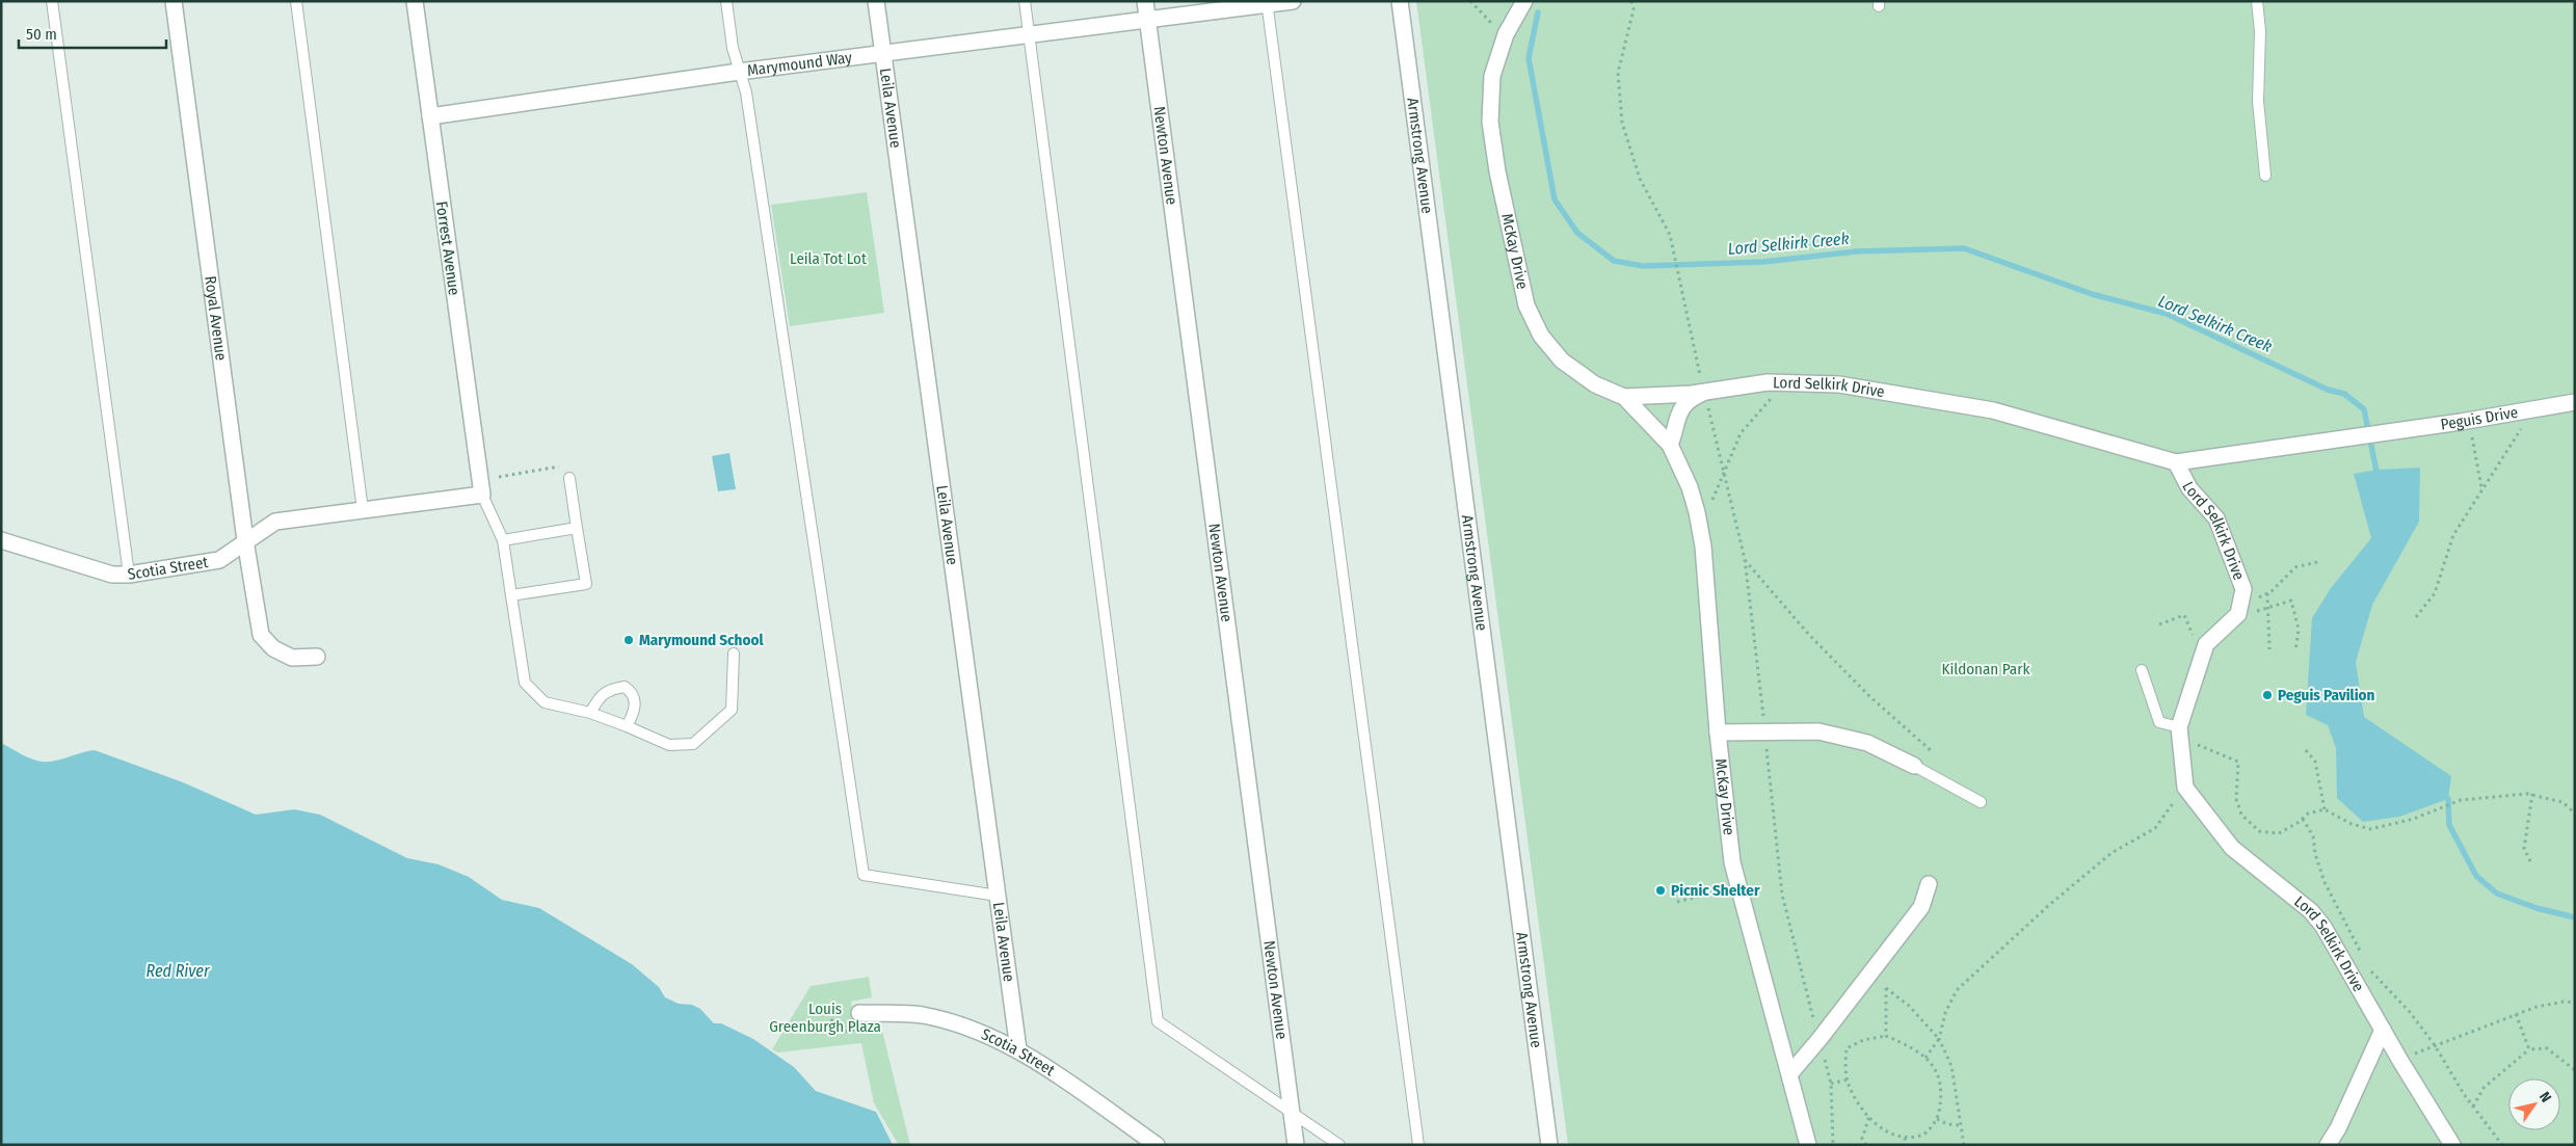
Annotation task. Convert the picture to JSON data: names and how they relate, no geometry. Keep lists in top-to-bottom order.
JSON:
{
  "streets": {
    "street": [
      "Marymound Way",
      "Leila Avenue",
      "Newton Avenue",
      "Armstrong Avenue",
      "Forrest Avenue",
      "McKay Drive",
      "Royal Avenue",
      "Lord Selkirk Drive",
      "Peguis Drive",
      "Scotia Street"
    ]
  },
  "crossings": [
    ["Marymound Way", "Leila Avenue"],
    ["Marymound Way", "Newton Avenue"],
    ["Marymound Way", "Forrest Avenue"],
    ["Leila Avenue", "Scotia Street"],
    ["Forrest Avenue", "Scotia Street"],
    ["McKay Drive", "Lord Selkirk Drive"],
    ["Royal Avenue", "Scotia Street"],
    ["Lord Selkirk Drive", "Peguis Drive"]
  ],
  "water": ["Lord Selkirk Creek", "Red River"],
  "parks": ["Leila Tot Lot", "Kildonan Park", "Louis Greenburgh Plaza"],
  "places": ["Marymound School", "Peguis Pavilion", "Picnic Shelter"],
  "scale_bar": "50 m",
  "north": "top right"
}
